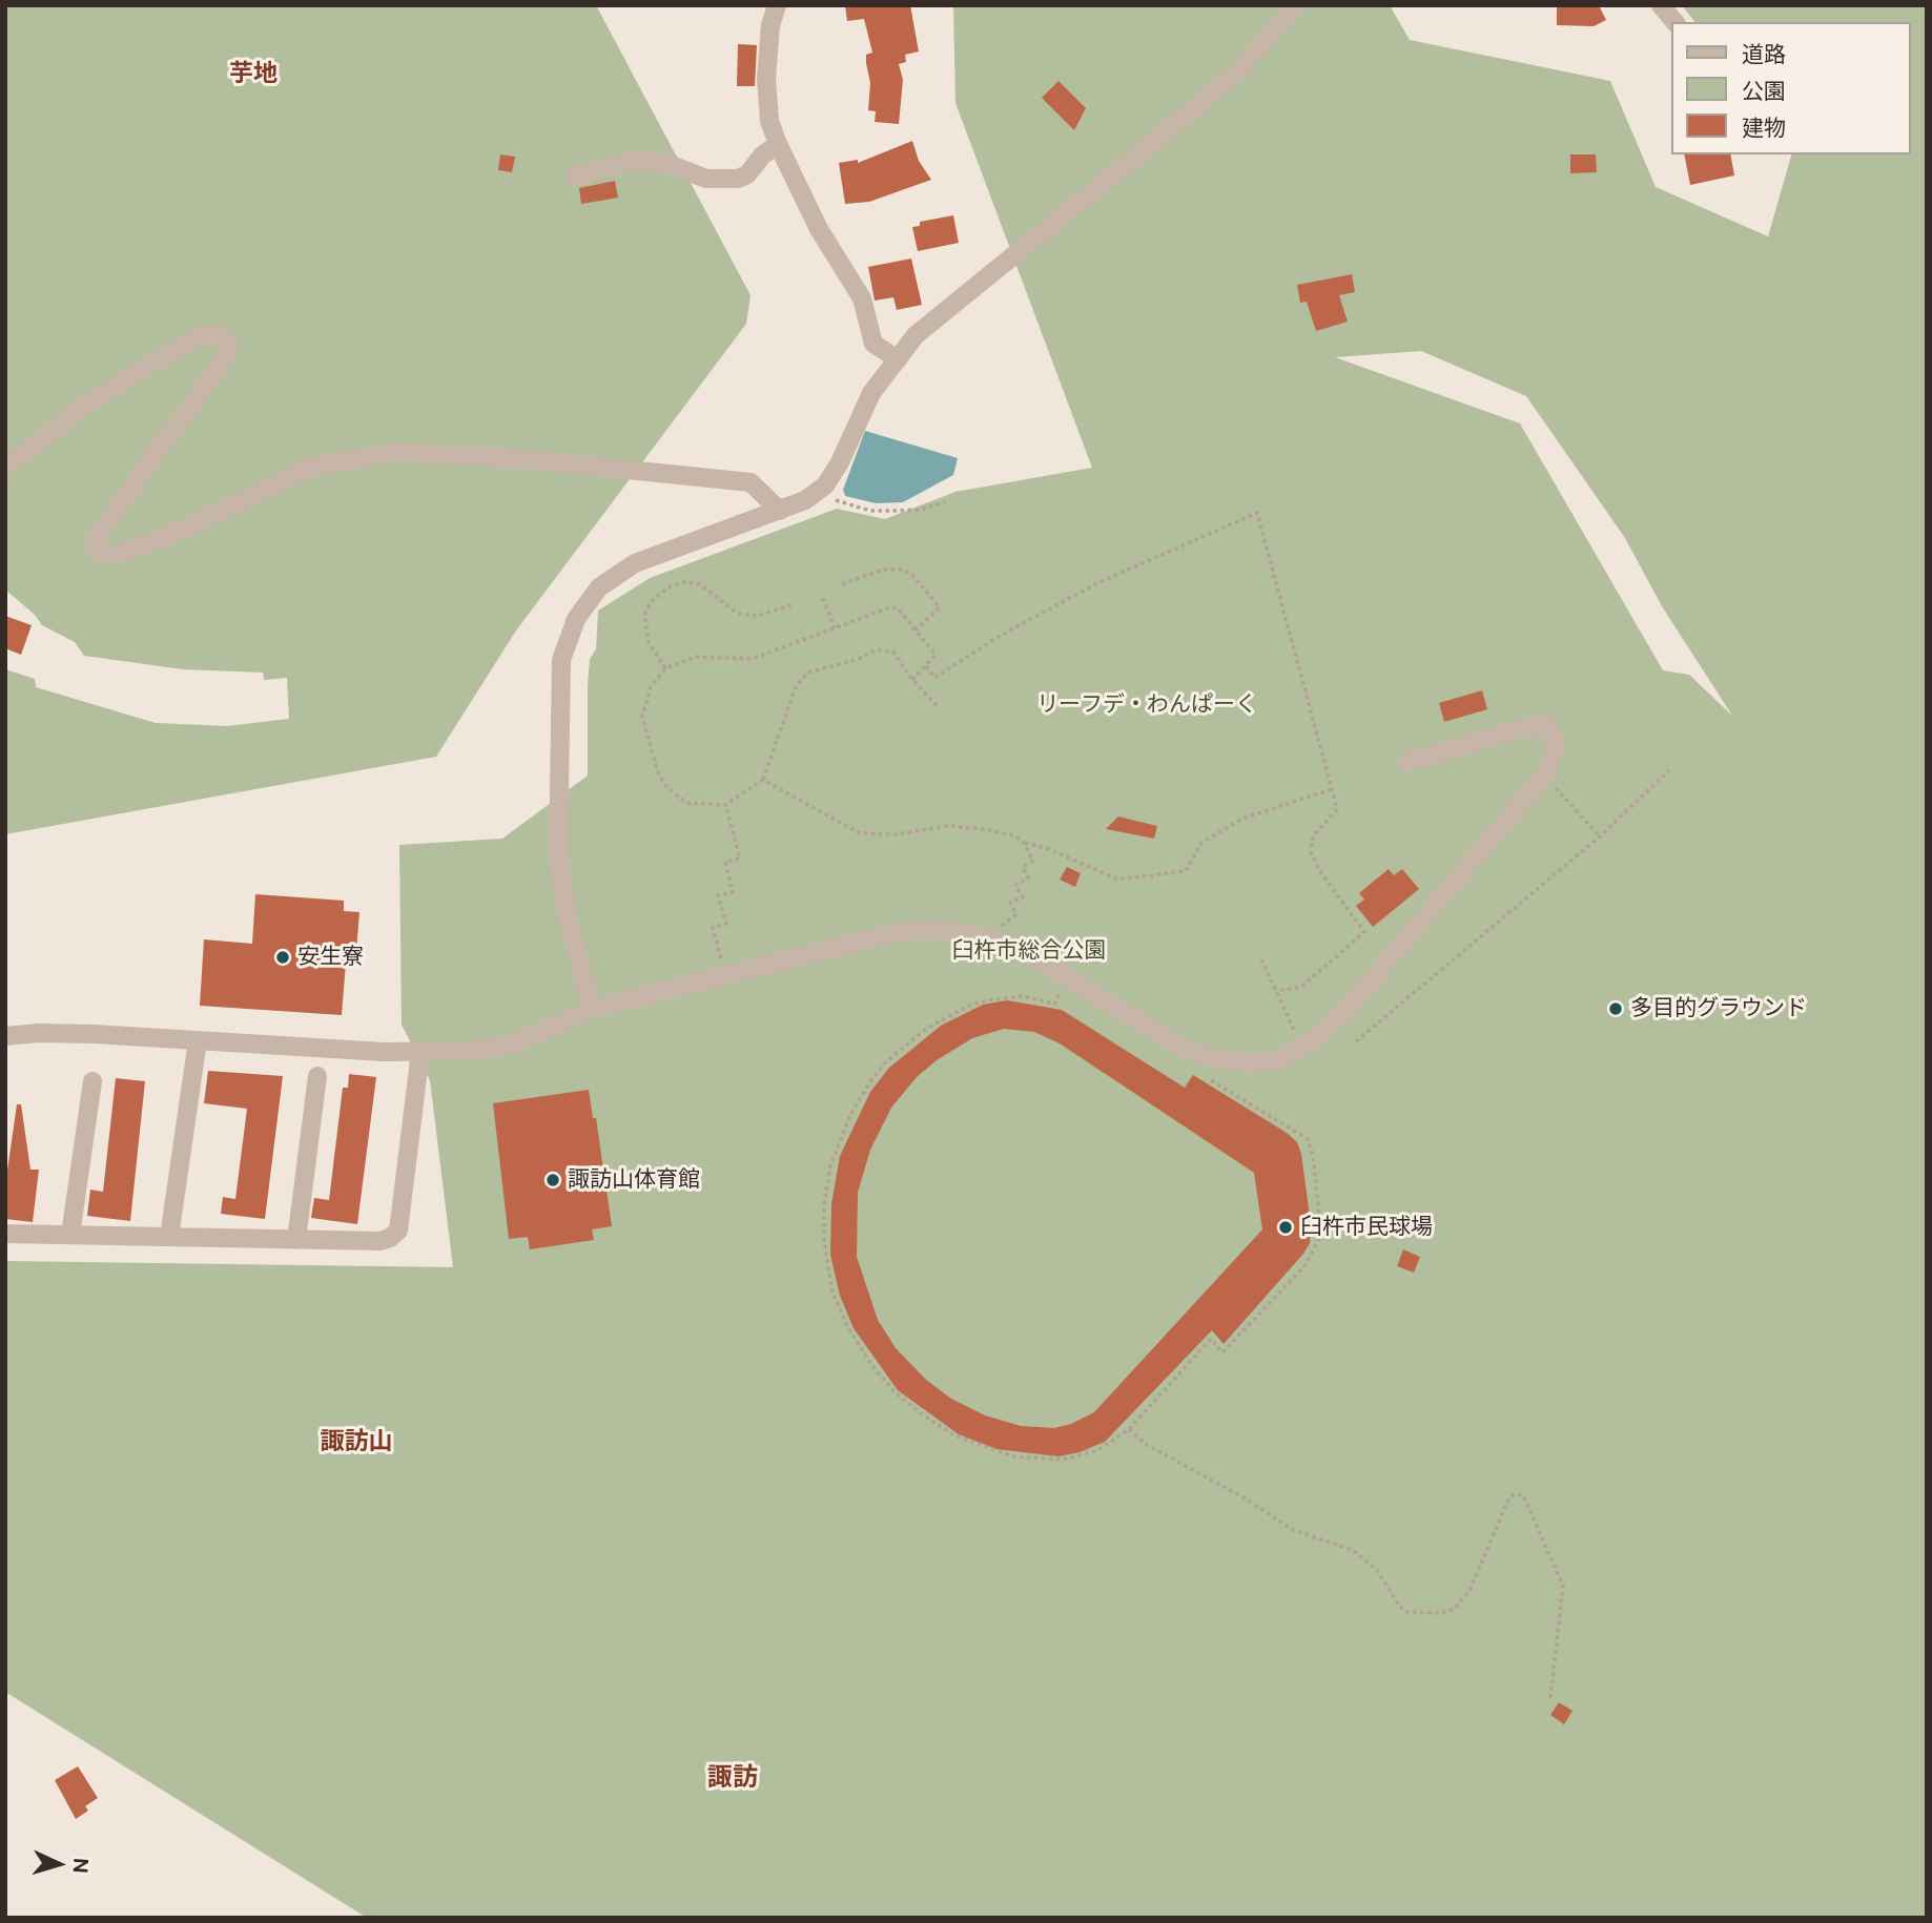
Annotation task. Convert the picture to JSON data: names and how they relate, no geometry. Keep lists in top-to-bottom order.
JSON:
{
  "districts": ["芋地", "諏訪山", "諏訪"],
  "parks": ["リーフデ・わんぱーく", "臼杵市総合公園"],
  "places": [
    "安生寮",
    "多目的グラウンド",
    "諏訪山体育館",
    "臼杵市民球場"
  ],
  "legend": ["道路", "公園", "建物"],
  "north": "right"
}
